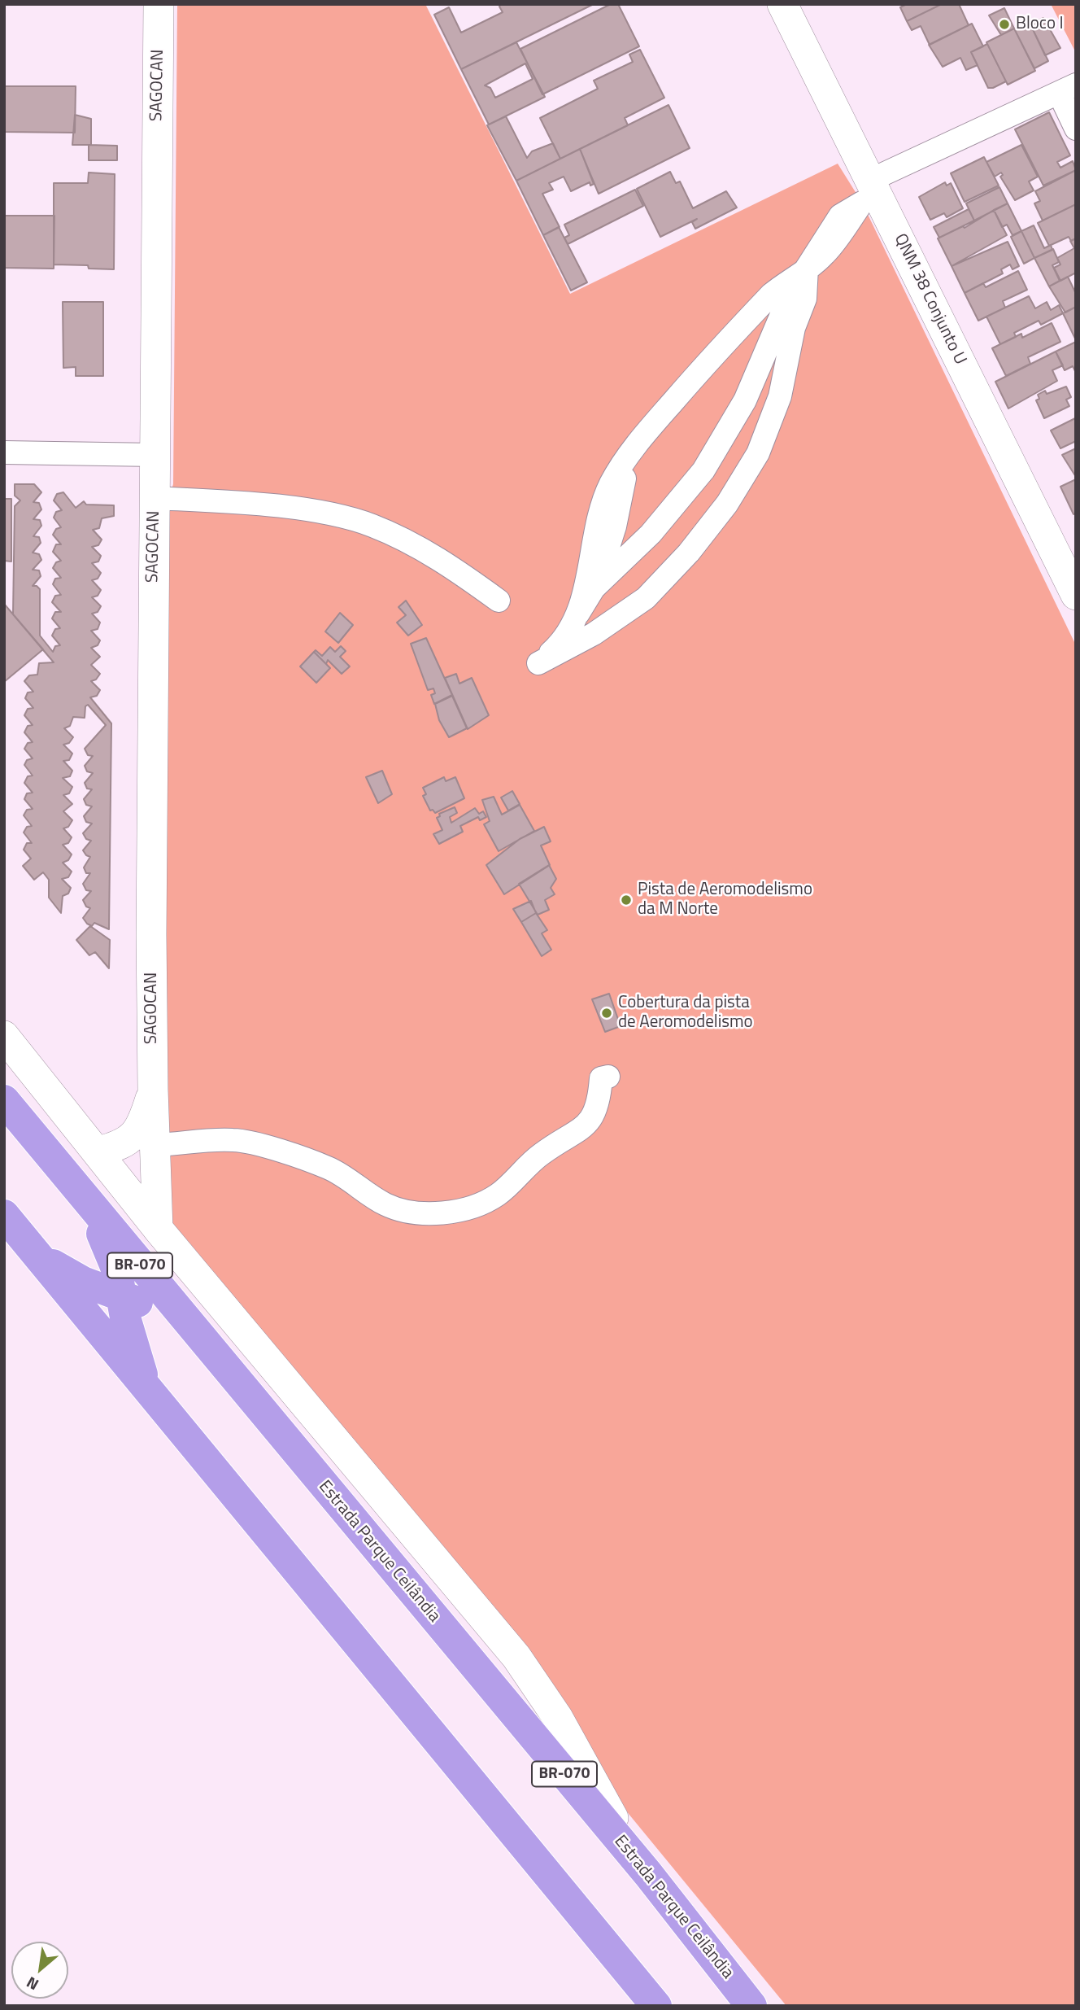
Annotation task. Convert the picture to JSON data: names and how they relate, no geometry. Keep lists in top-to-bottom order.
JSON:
{
  "streets": {
    "highway": ["BR-070", "Estrada Parque Ceilândia"],
    "street": ["SAGOCAN", "QNM 38 Conjunto U"]
  },
  "places": ["Bloco I", "Pista de Aeromodelismo da M Norte", "Cobertura da pista de Aeromodelismo"],
  "north": "bottom left"
}
